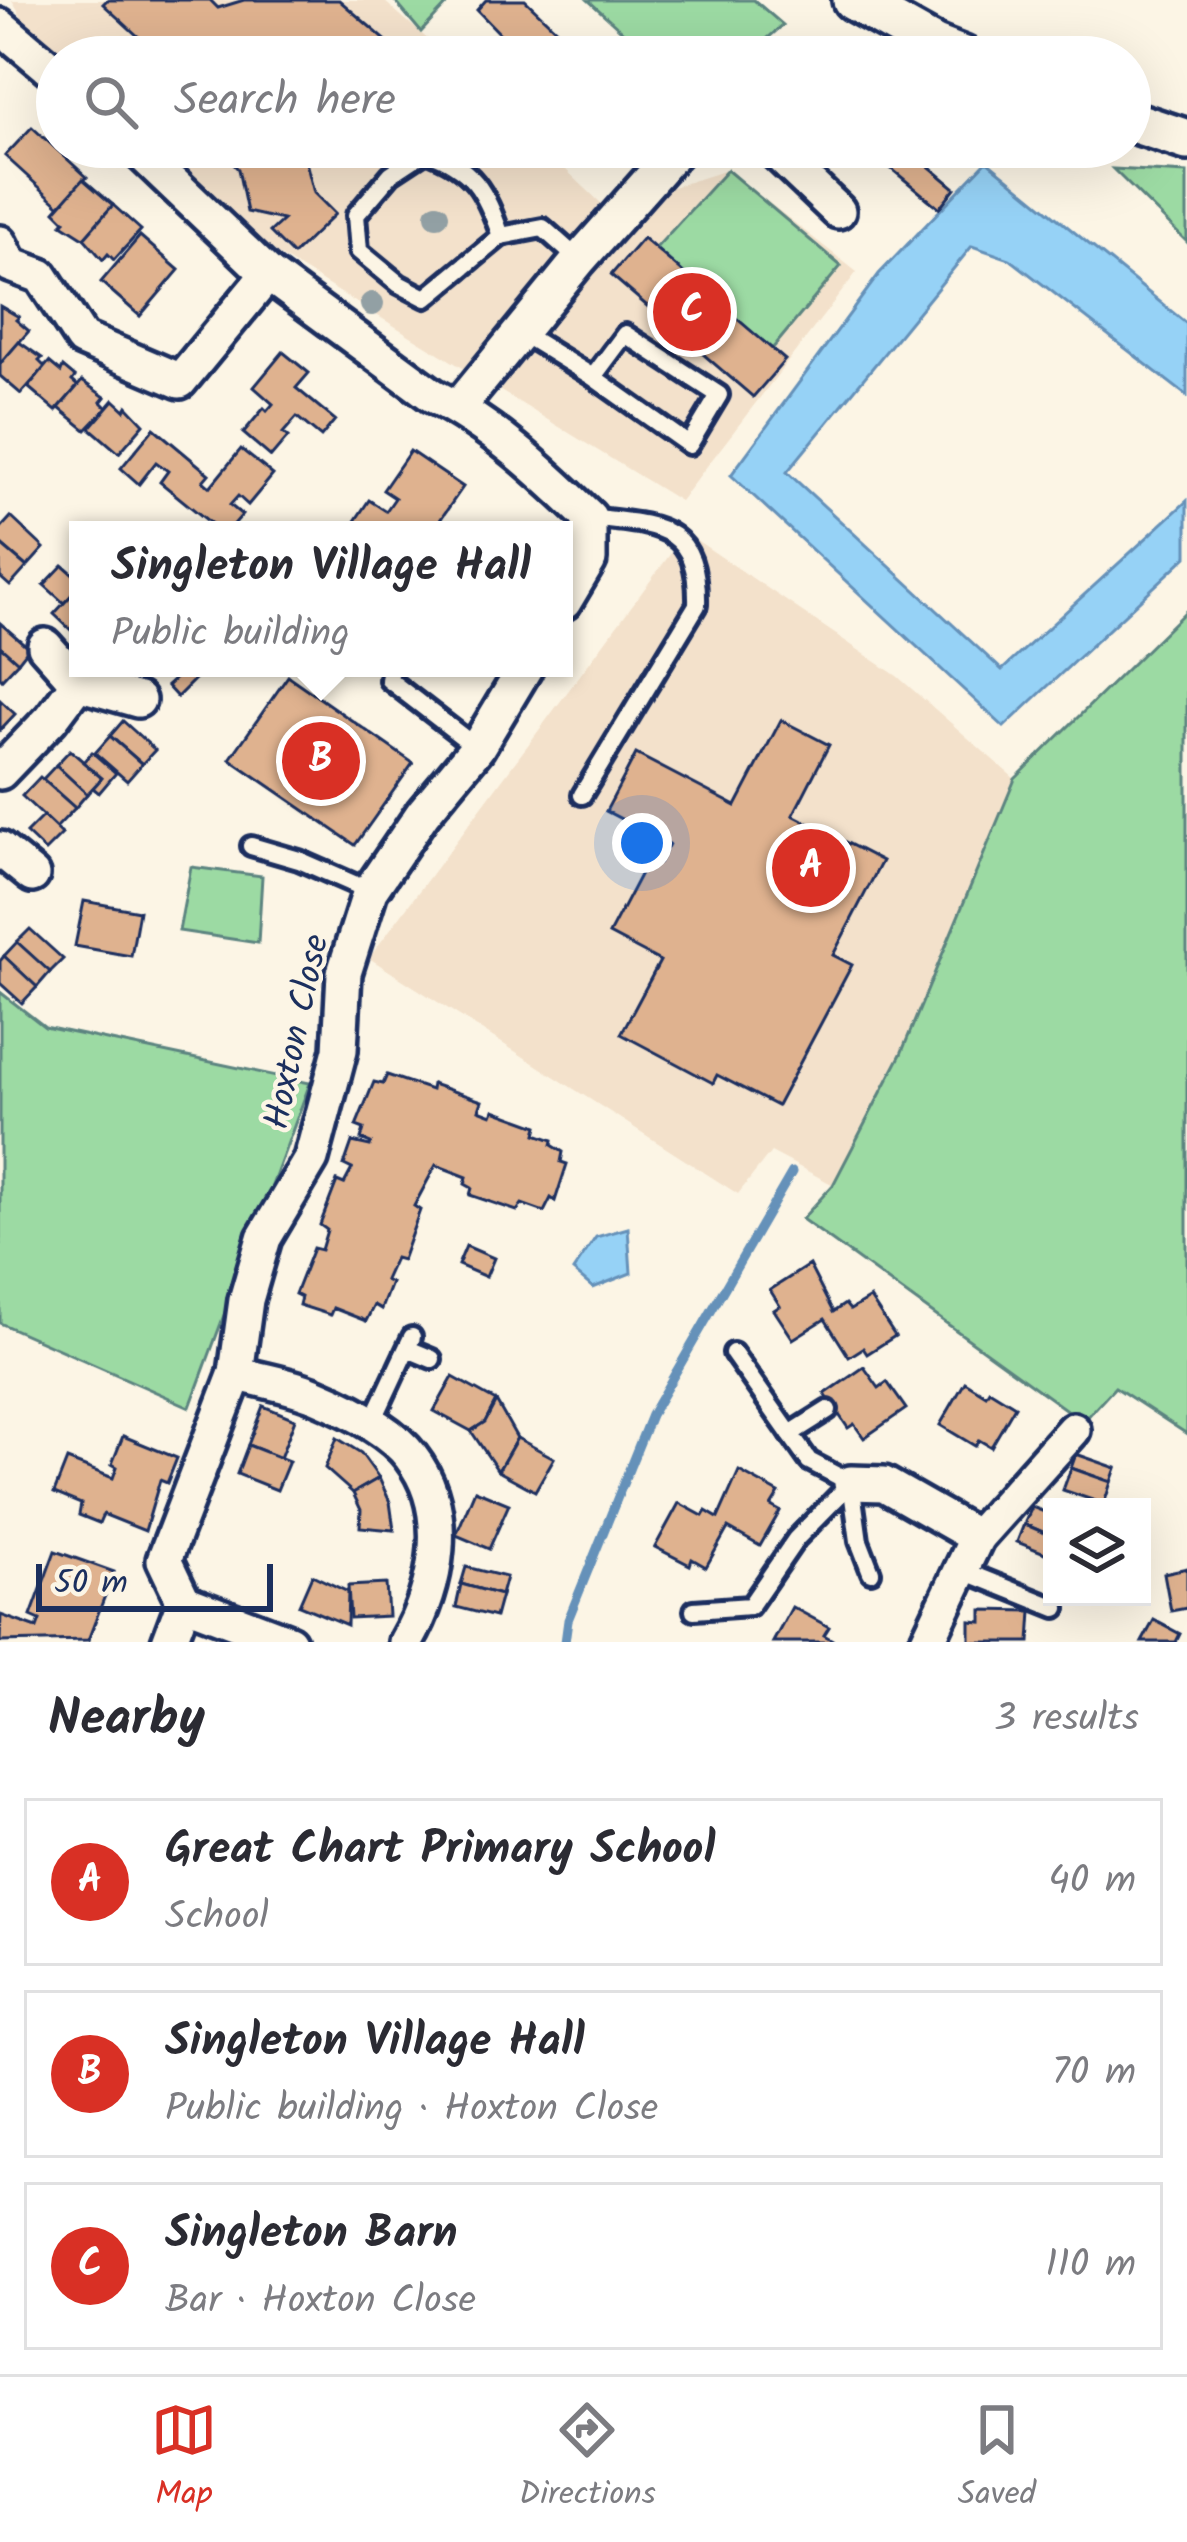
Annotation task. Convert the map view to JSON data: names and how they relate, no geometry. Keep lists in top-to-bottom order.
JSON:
{
  "streets": {
    "street": ["Hoxton Close"]
  },
  "scale_bar": "50 m",
  "page": {
    "search": "Search here",
    "pins": ["C", "B", "A"],
    "popup": ["Singleton Village Hall", "Public building"],
    "scale": "50 m",
    "heading": ["Nearby", "3 results"],
    "list": [
      {
        "mark": "A",
        "name": "Great Chart Primary School",
        "note": "School",
        "value": "40 m"
      },
      {
        "mark": "B",
        "name": "Singleton Village Hall",
        "note": "Public building · Hoxton Close",
        "value": "70 m"
      },
      {
        "mark": "C",
        "name": "Singleton Barn",
        "note": "Bar · Hoxton Close",
        "value": "110 m"
      }
    ],
    "nav": ["Map", "Directions", "Saved"]
  }
}
